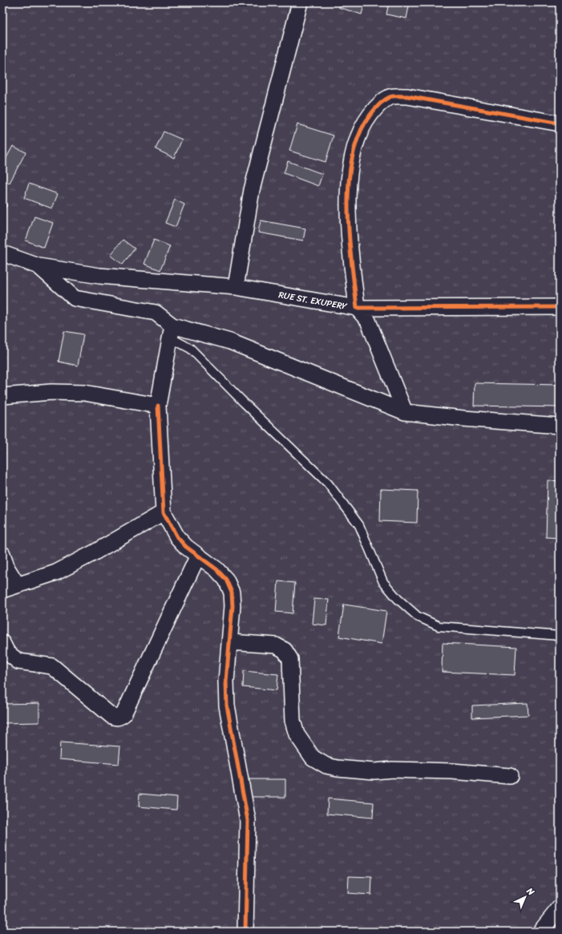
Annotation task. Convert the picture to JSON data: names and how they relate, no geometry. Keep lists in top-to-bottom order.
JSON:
{
  "streets": {
    "street": ["RUE ST. EXUPERY"]
  },
  "north": "top right"
}
